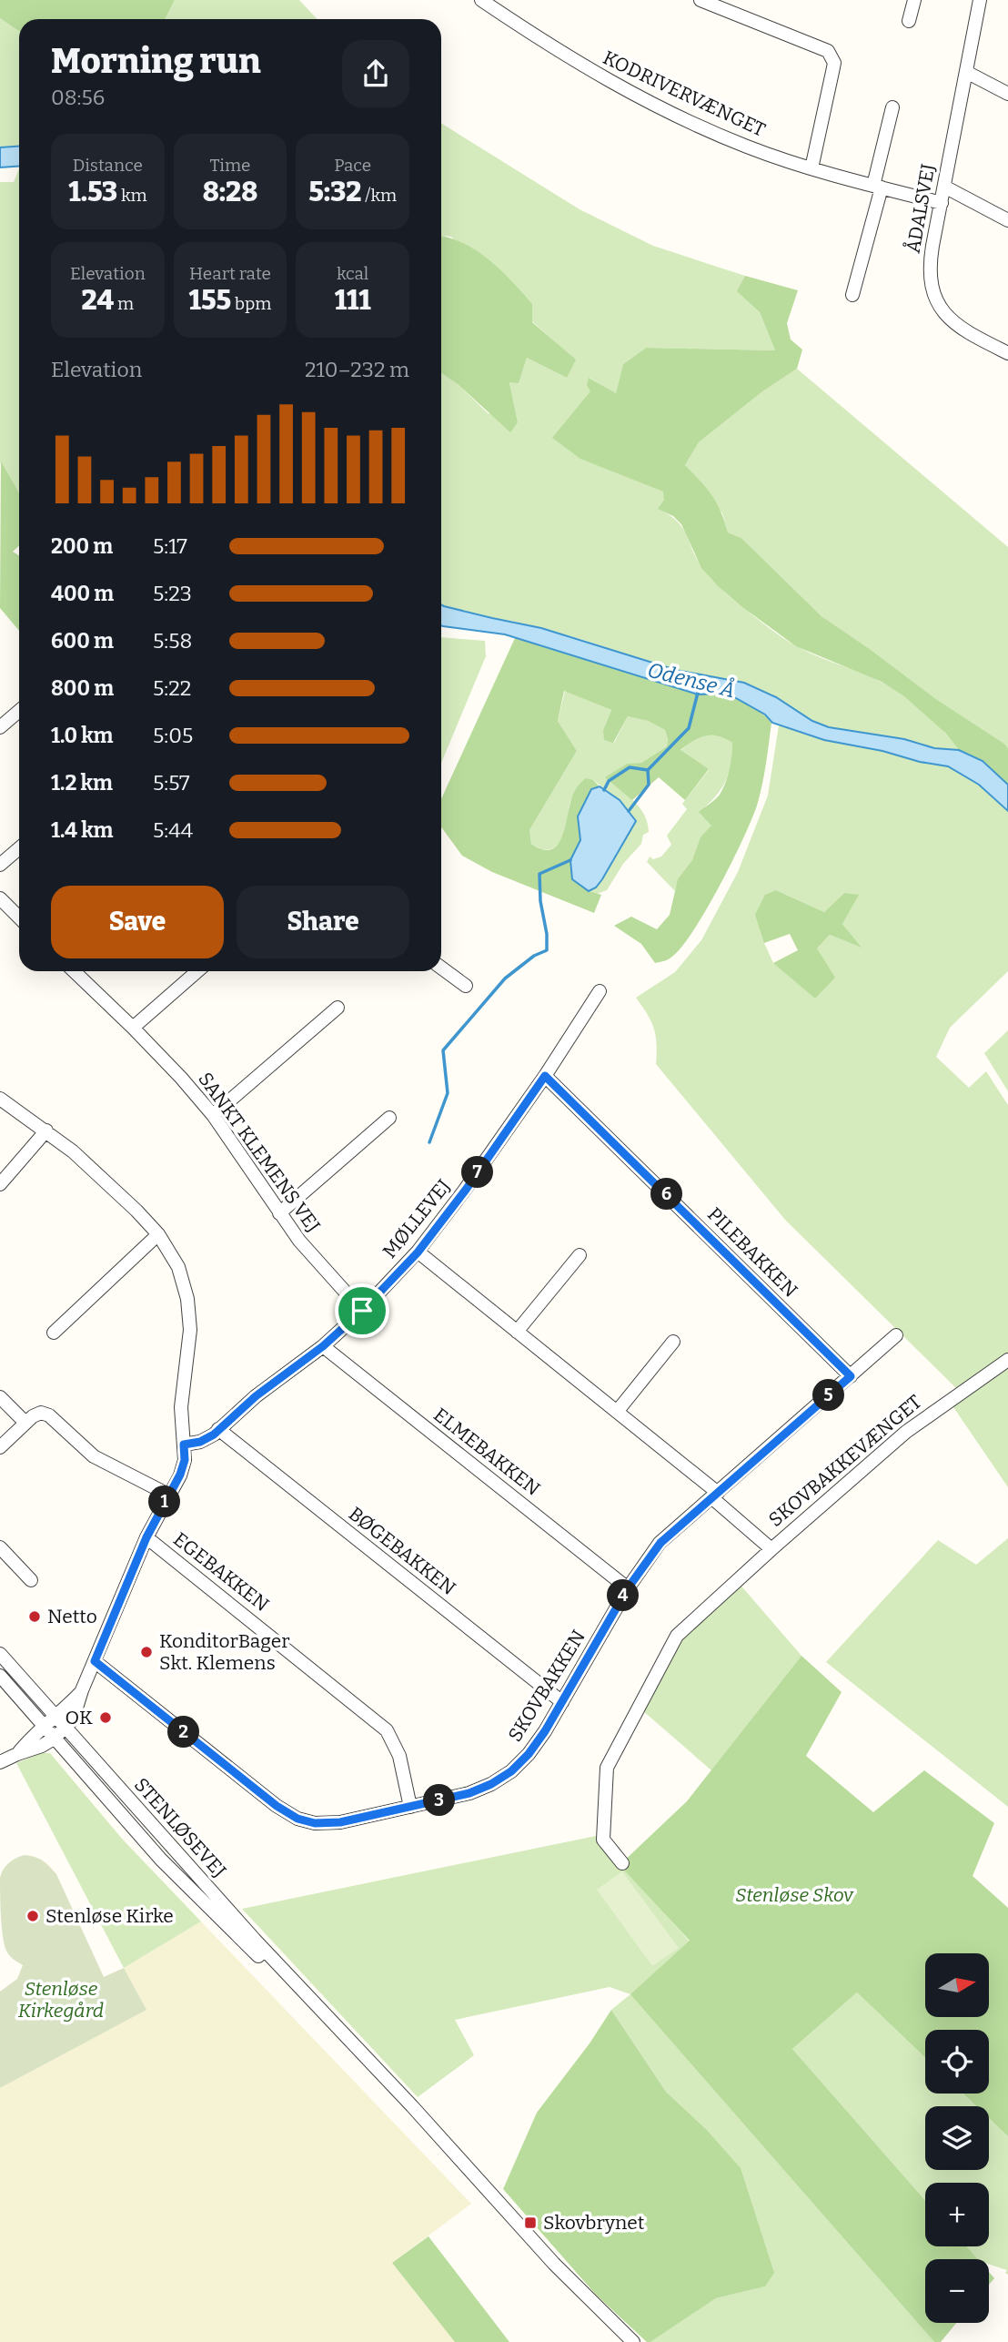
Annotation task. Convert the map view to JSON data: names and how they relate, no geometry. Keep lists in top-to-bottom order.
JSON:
{
  "streets": {
    "street": [
      "KODRIVERVÆNGET",
      "ÅDALSVEJ",
      "SANKT KLEMENS VEJ",
      "MØLLEVEJ",
      "PILEBAKKEN",
      "ELMEBAKKEN",
      "SKOVBAKKEVÆNGET",
      "BØGEBAKKEN",
      "EGEBAKKEN",
      "SKOVBAKKEN",
      "STENLØSEVEJ"
    ]
  },
  "crossings": [
    ["KODRIVERVÆNGET", "ÅDALSVEJ"],
    ["SANKT KLEMENS VEJ", "MØLLEVEJ"],
    ["MØLLEVEJ", "PILEBAKKEN"],
    ["MØLLEVEJ", "ELMEBAKKEN"],
    ["MØLLEVEJ", "SKOVBAKKEVÆNGET"],
    ["MØLLEVEJ", "BØGEBAKKEN"],
    ["PILEBAKKEN", "SKOVBAKKEN"],
    ["ELMEBAKKEN", "SKOVBAKKEN"],
    ["SKOVBAKKEVÆNGET", "SKOVBAKKEN"],
    ["BØGEBAKKEN", "SKOVBAKKEN"],
    ["EGEBAKKEN", "SKOVBAKKEN"]
  ],
  "water": ["Odense Å"],
  "parks": ["Stenløse Skov", "Stenløse Kirkegård"],
  "places": {
    "other": [
      "Netto",
      "KonditorBager Skt. Klemens",
      "OK",
      "Stenløse Kirke"
    ],
    "transit": ["Skovbrynet"]
  },
  "north": "right",
  "page": {
    "heading": ["Morning run", "08:56"],
    "stats": [
      ["Distance", "1.53 km"],
      ["Time", "8:28"],
      ["Pace", "5:32 /km"],
      ["Elevation", "24 m"],
      ["Heart rate", "155 bpm"],
      ["kcal", "111"]
    ],
    "chart": ["Elevation", "210–232 m"],
    "list": [
      {
        "name": "200 m",
        "note": "5:17"
      },
      {
        "name": "400 m",
        "note": "5:23"
      },
      {
        "name": "600 m",
        "note": "5:58"
      },
      {
        "name": "800 m",
        "note": "5:22"
      },
      {
        "name": "1.0 km",
        "note": "5:05"
      },
      {
        "name": "1.2 km",
        "note": "5:57"
      },
      {
        "name": "1.4 km",
        "note": "5:44"
      }
    ],
    "buttons": ["Save", "Share"],
    "pins": [
      "7",
      "6",
      "5",
      "1",
      "4",
      "2",
      "3"
    ],
    "map_buttons": ["+", "−"]
  }
}
